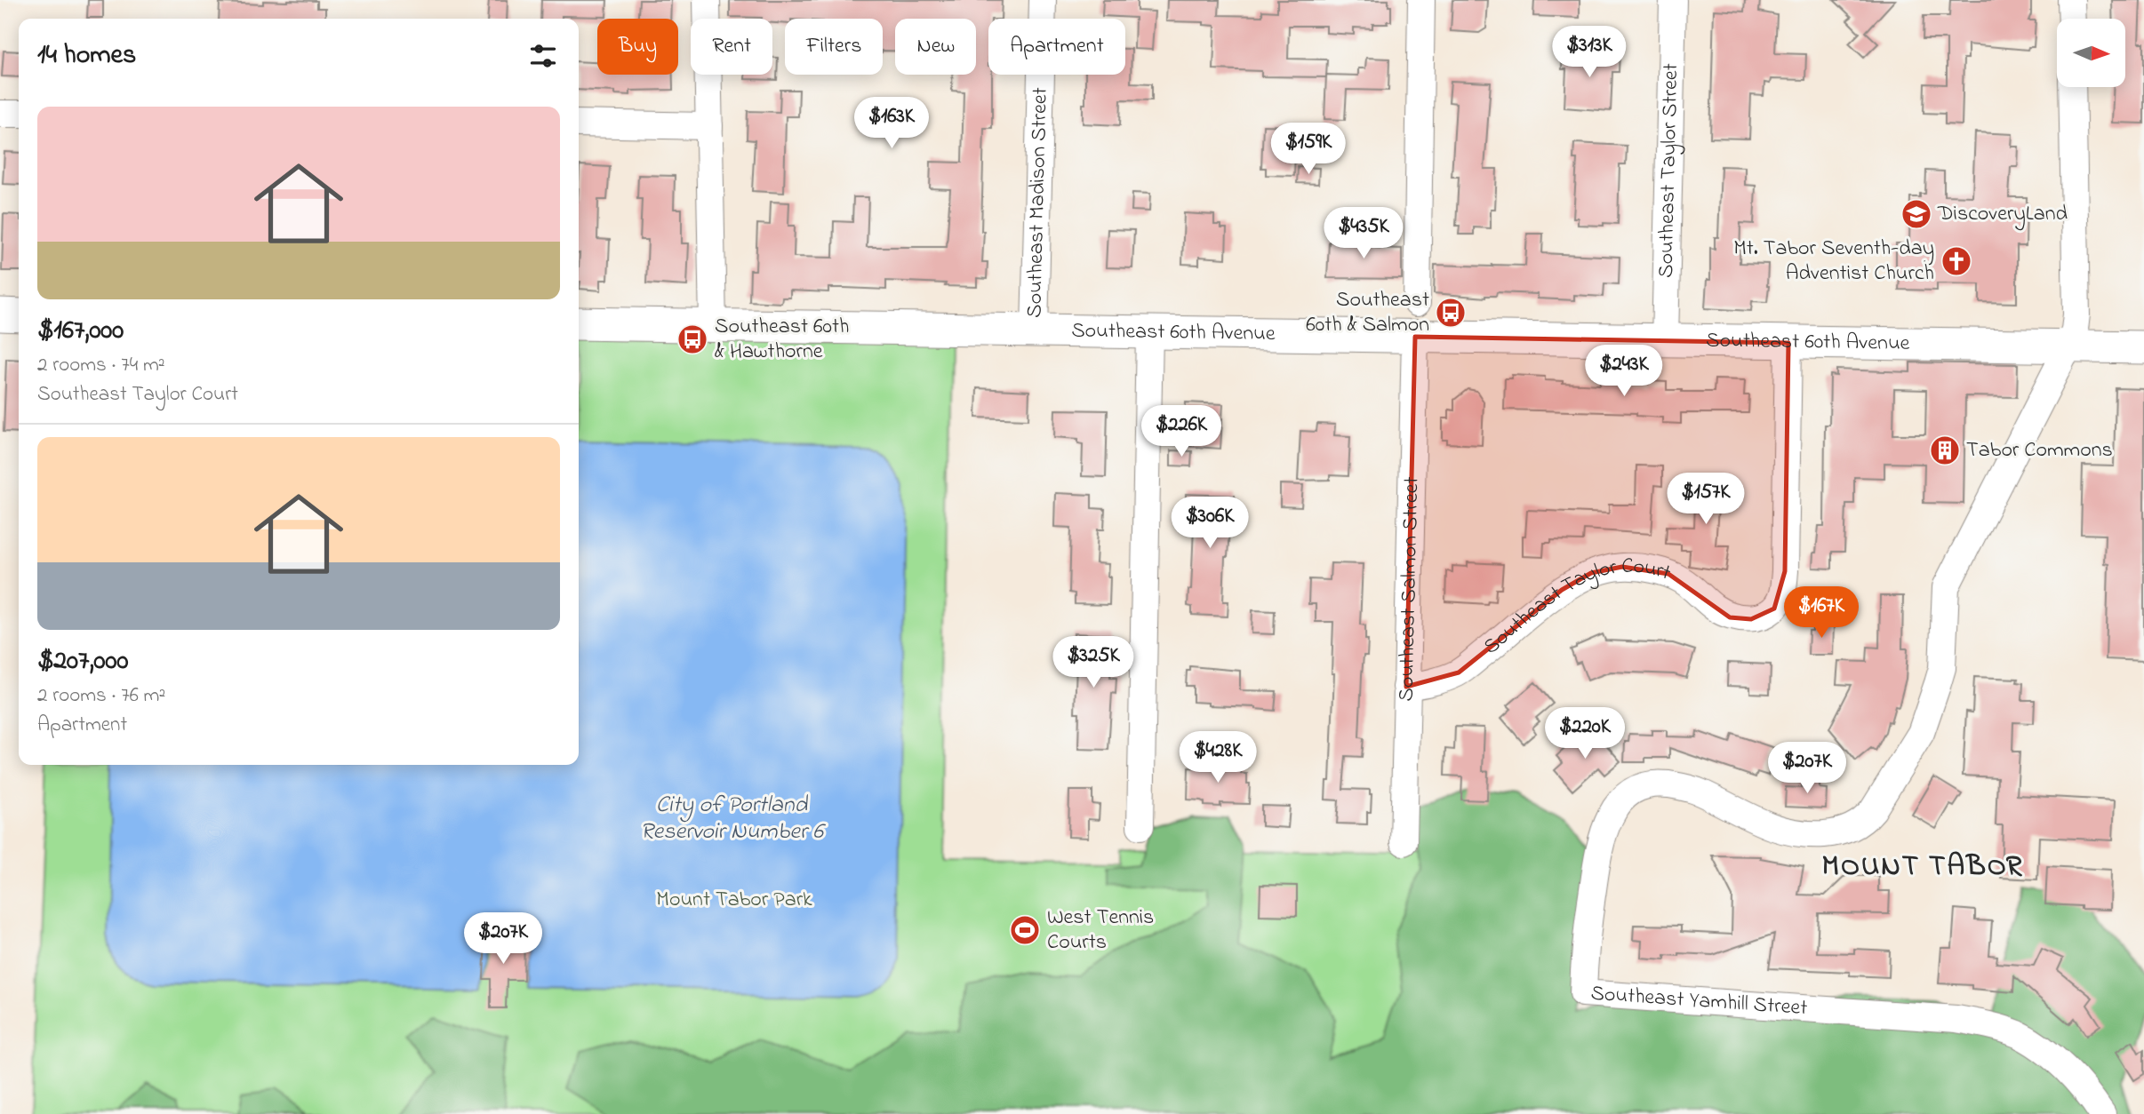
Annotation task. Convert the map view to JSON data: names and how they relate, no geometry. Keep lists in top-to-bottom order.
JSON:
{
  "streets": {
    "main road": ["Southeast 60th Avenue"],
    "street": [
      "Southeast Taylor Street",
      "Southeast Madison Street",
      "Southeast Salmon Street",
      "Southeast Taylor Court",
      "Southeast Yamhill Street"
    ]
  },
  "crossings": [
    ["Southeast Taylor Street", "Southeast 60th Avenue"],
    ["Southeast Madison Street", "Southeast 60th Avenue"],
    ["Southeast 60th Avenue", "Southeast Salmon Street"],
    ["Southeast 60th Avenue", "Southeast Taylor Court"],
    ["Southeast 60th Avenue", "Southeast Yamhill Street"],
    ["Southeast Salmon Street", "Southeast Taylor Court"]
  ],
  "districts": ["MOUNT TABOR"],
  "water": ["City of Portland Reservoir Number 6"],
  "parks": ["Mount Tabor Park"],
  "places": {
    "school or university": ["DiscoveryLand"],
    "church": ["Mt. Tabor Seventh-day Adventist Church"],
    "bus stop": ["Southeast 60th & Salmon", "Southeast 60th & Hawthorne"],
    "building": ["Tabor Commons"],
    "sports": ["West Tennis Courts"]
  },
  "north": "right",
  "page": {
    "chip": [
      "Buy",
      "Rent",
      "Filters",
      "New",
      "Apartment"
    ],
    "heading": "14 homes",
    "price": [
      "$313K",
      "$163K",
      "$159K",
      "$435K",
      "$243K",
      "$226K",
      "$157K",
      "$306K",
      "$167K",
      "$325K",
      "$220K",
      "$428K",
      "$207K",
      "$207K"
    ],
    "list": [
      {
        "name": "$167,000",
        "note": "2 rooms · 74 m² · Southeast Taylor Court"
      },
      {
        "name": "$207,000",
        "note": "2 rooms · 76 m² · Apartment"
      }
    ]
  }
}
